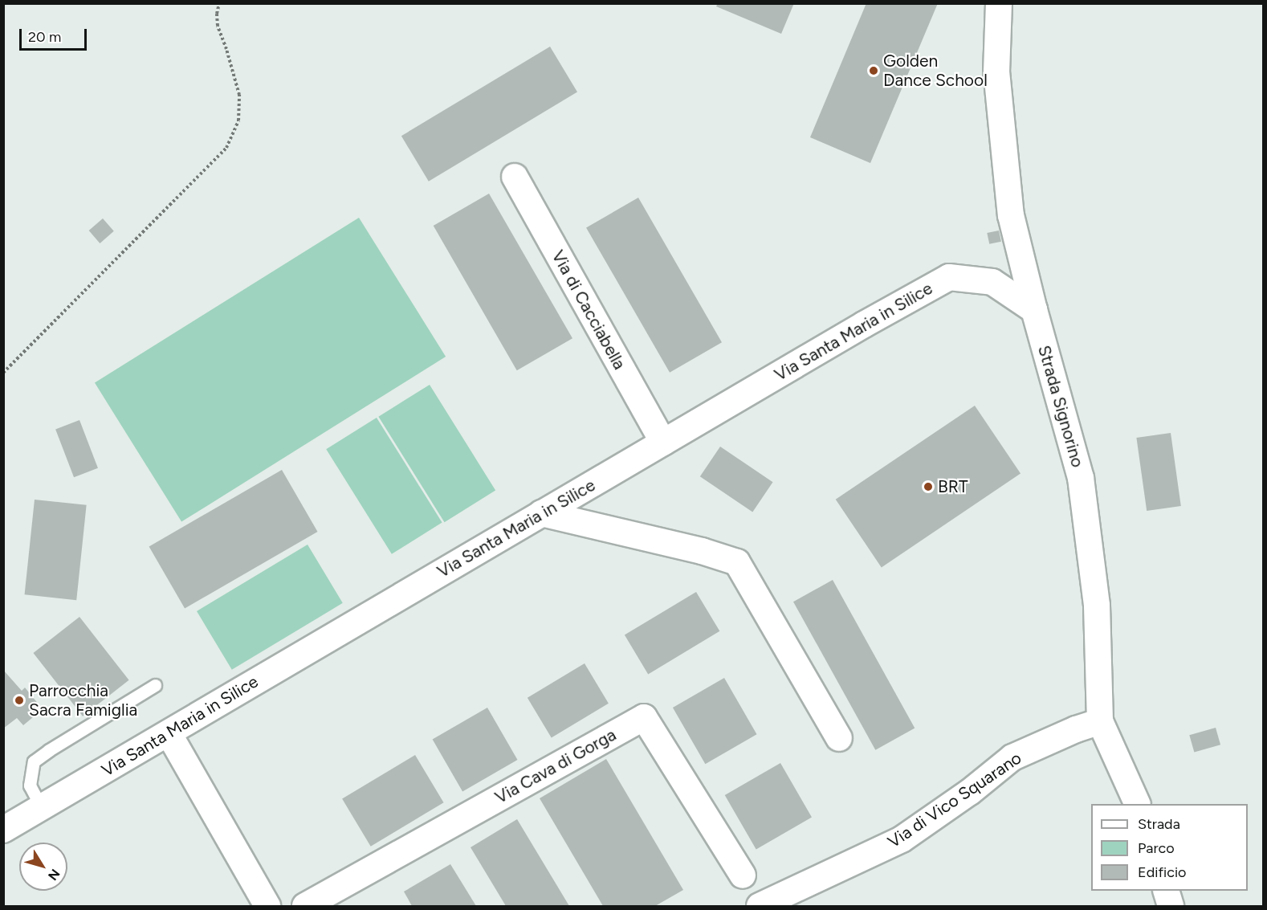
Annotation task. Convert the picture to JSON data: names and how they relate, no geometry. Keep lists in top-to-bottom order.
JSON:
{
  "streets": {
    "street": [
      "Via di Cacciabella",
      "Via Santa Maria in Silice",
      "Strada Signorino",
      "Via Cava di Gorga",
      "Via di Vico Squarano"
    ]
  },
  "crossings": [
    ["Via di Cacciabella", "Via Santa Maria in Silice"],
    ["Via Santa Maria in Silice", "Strada Signorino"],
    ["Strada Signorino", "Via di Vico Squarano"]
  ],
  "places": ["Golden Dance School", "BRT", "Parrocchia Sacra Famiglia"],
  "legend": ["Strada", "Parco", "Edificio"],
  "scale_bar": "20 m",
  "north": "bottom right"
}
